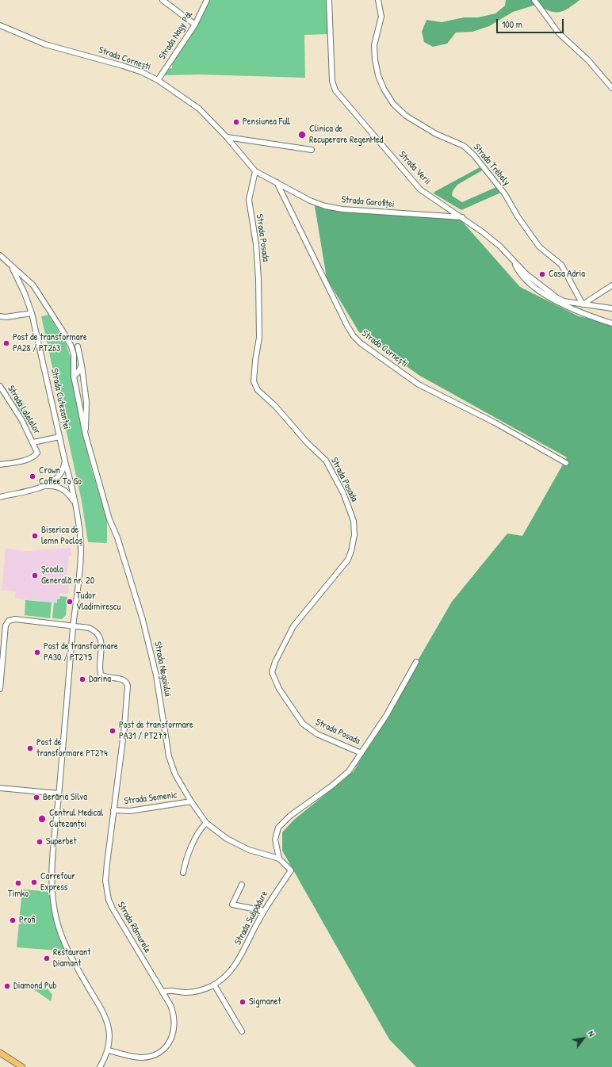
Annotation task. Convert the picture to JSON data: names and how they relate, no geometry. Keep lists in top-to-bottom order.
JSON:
{
  "streets": {
    "street": [
      "Strada Nagy Pál",
      "Strada Cornești",
      "Strada Trébely",
      "Strada Verii",
      "Strada Garofiței",
      "Strada Posada",
      "Strada Cutezanței",
      "Strada Lalelelor",
      "Strada Negoiului",
      "Strada Semenic",
      "Strada Subpădure",
      "Strada Rămurele"
    ]
  },
  "crossings": [
    ["Strada Nagy Pál", "Strada Cornești"],
    ["Strada Cornești", "Strada Garofiței"],
    ["Strada Cornești", "Strada Posada"],
    ["Strada Trébely", "Strada Verii"],
    ["Strada Verii", "Strada Garofiței"],
    ["Strada Posada", "Strada Negoiului"],
    ["Strada Posada", "Strada Subpădure"],
    ["Strada Cutezanței", "Strada Lalelelor"],
    ["Strada Cutezanței", "Strada Negoiului"],
    ["Strada Cutezanței", "Strada Rămurele"],
    ["Strada Negoiului", "Strada Semenic"],
    ["Strada Negoiului", "Strada Subpădure"],
    ["Strada Semenic", "Strada Rămurele"],
    ["Strada Subpădure", "Strada Rămurele"]
  ],
  "places": [
    "Pensiunea Full",
    "Clinica de Recuperare RegenMed",
    "Casa Adria",
    "Post de transformare PA28 / PT263",
    "Crown Coffee To Go",
    "Biserica de lemn Pocloș",
    "Școala Generală nr. 20",
    "Tudor Vladimirescu",
    "Post de transformare PA30 / PT275",
    "Darina",
    "Post de transformare PA31 / PT277",
    "Post de transformare PT274",
    "Berăria Silva",
    "Centrul Medical Cutezanței",
    "Superbet",
    "Carrefour Express",
    "Timko",
    "Profi",
    "Restaurant Diamant",
    "Diamond Pub",
    "Sigmanet"
  ],
  "scale_bar": "100 m",
  "north": "top right"
}
